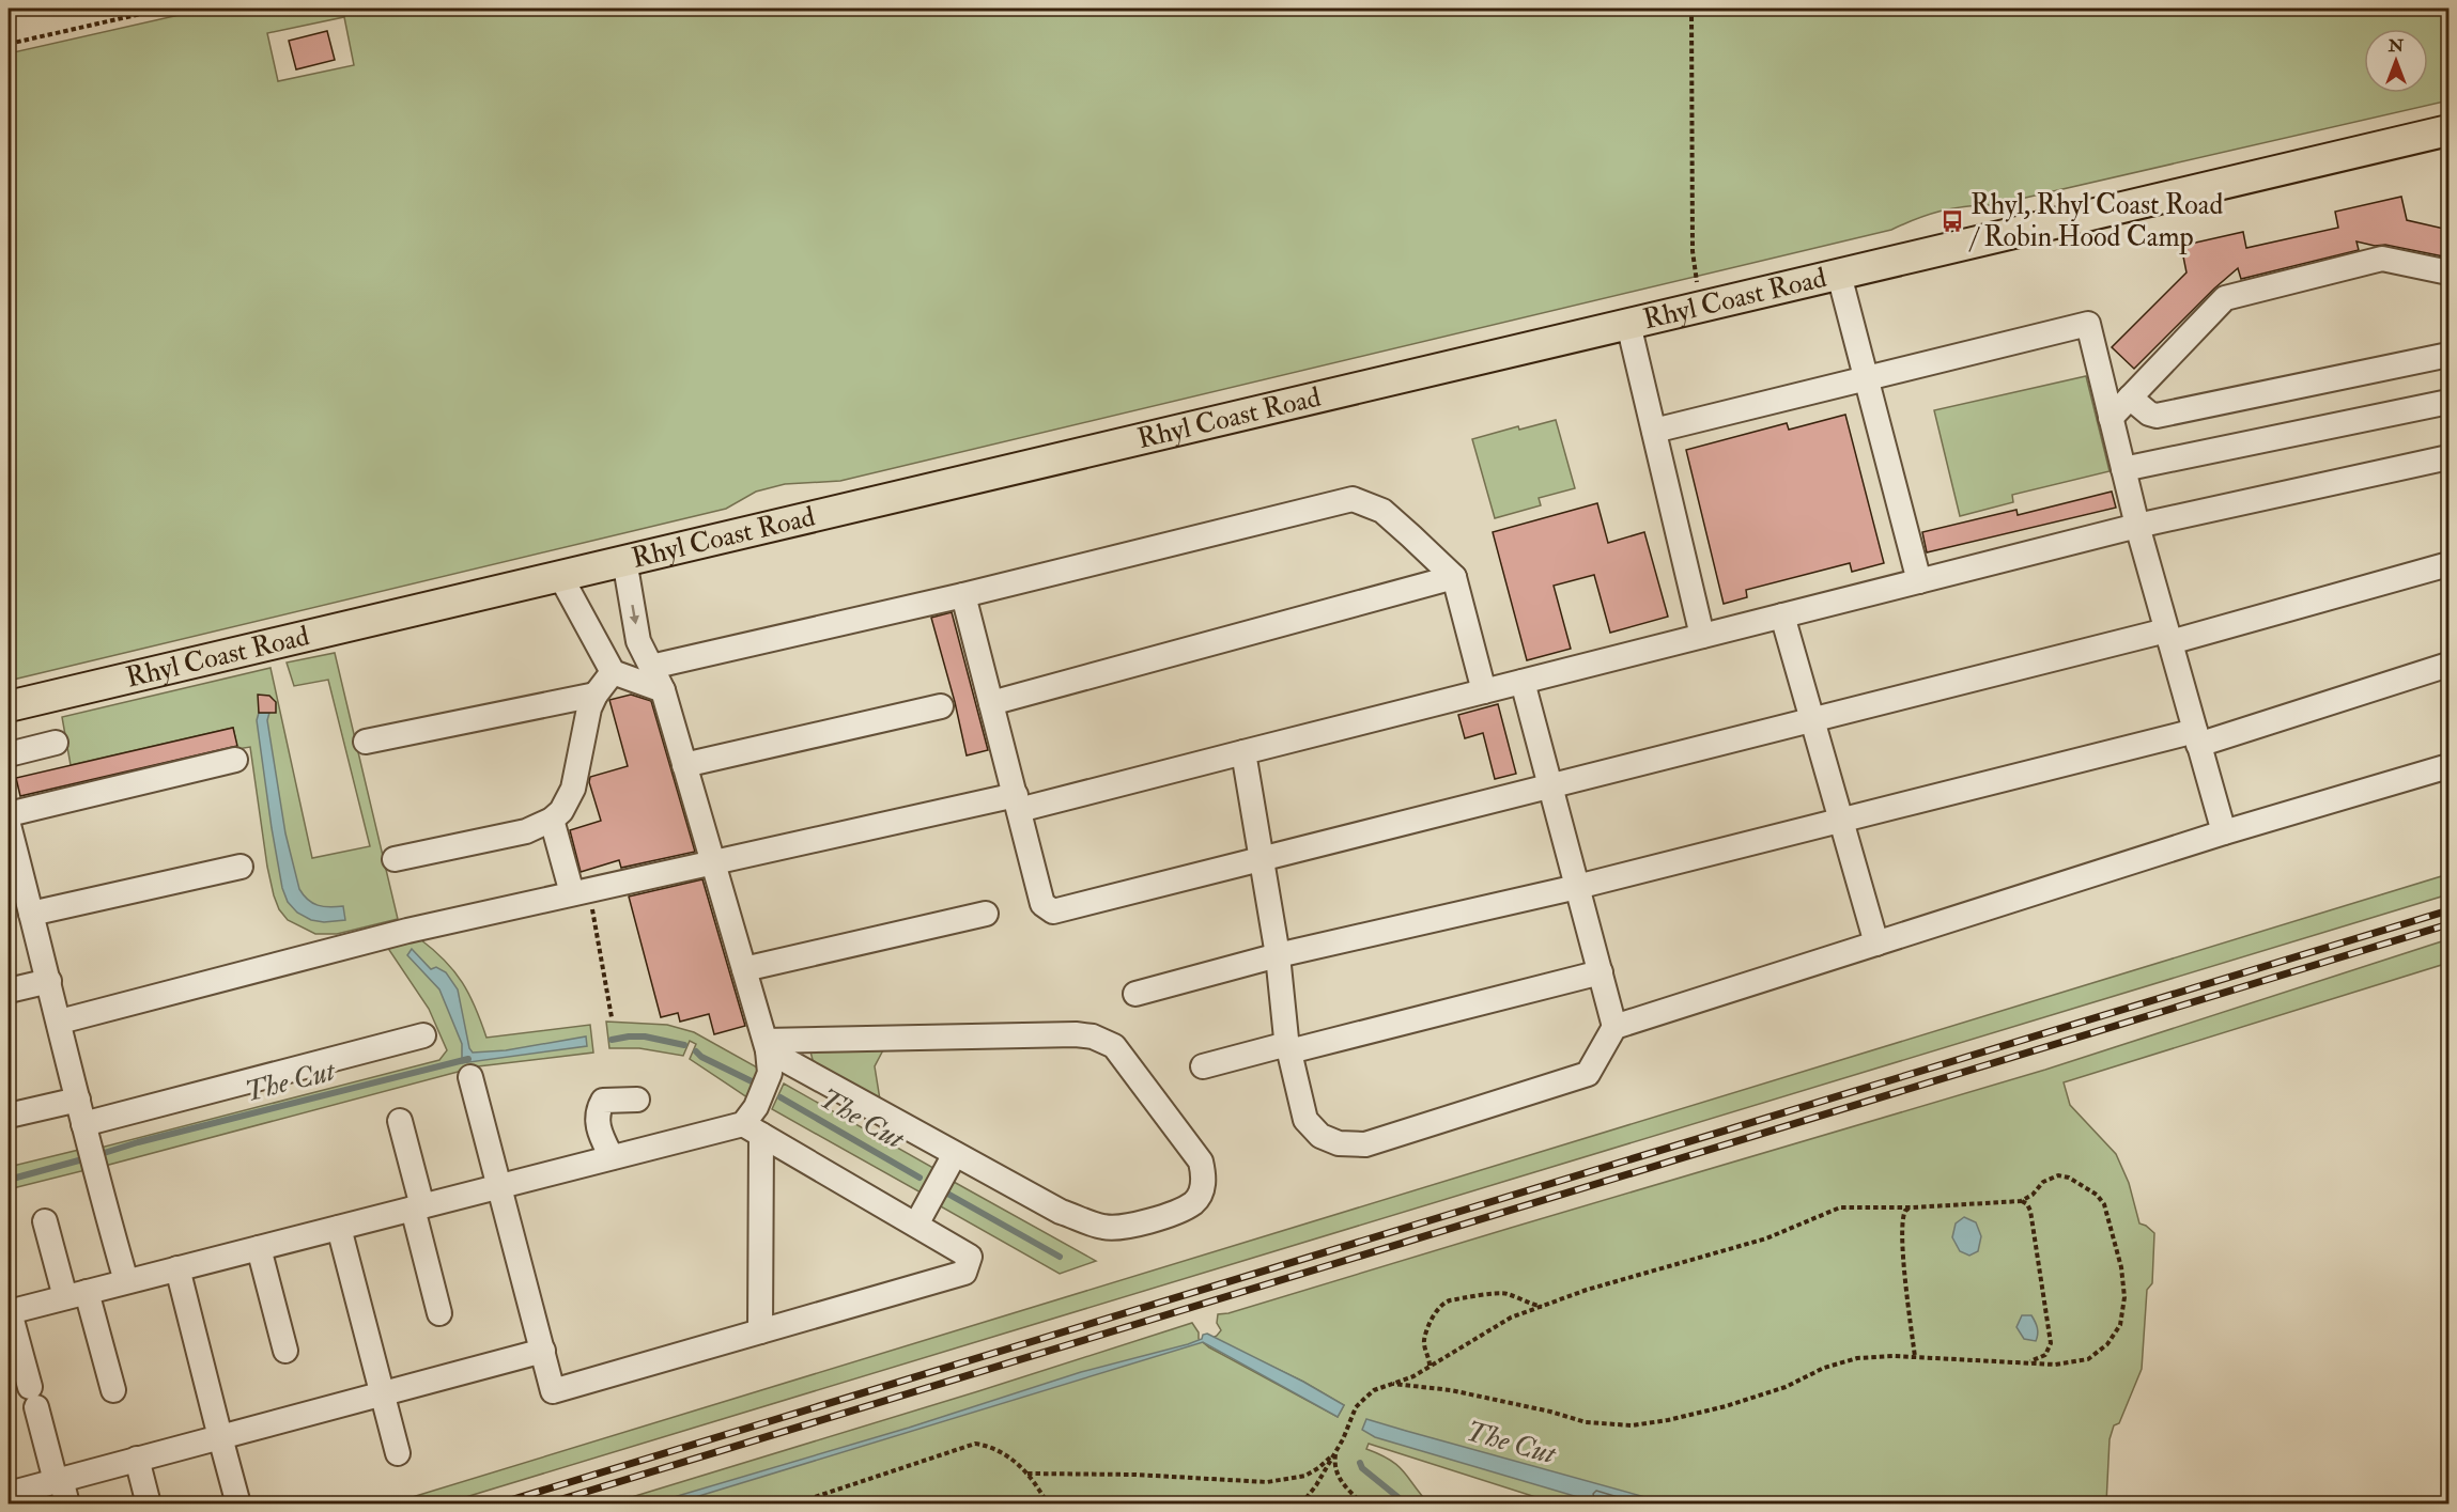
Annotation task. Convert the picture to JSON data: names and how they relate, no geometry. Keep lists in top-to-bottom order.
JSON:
{
  "streets": {
    "main road": ["Rhyl Coast Road"]
  },
  "water": ["The Cut"],
  "places": {
    "bus stop": ["Rhyl, Rhyl Coast Road / Robin Hood Camp"]
  },
  "north": "top"
}
